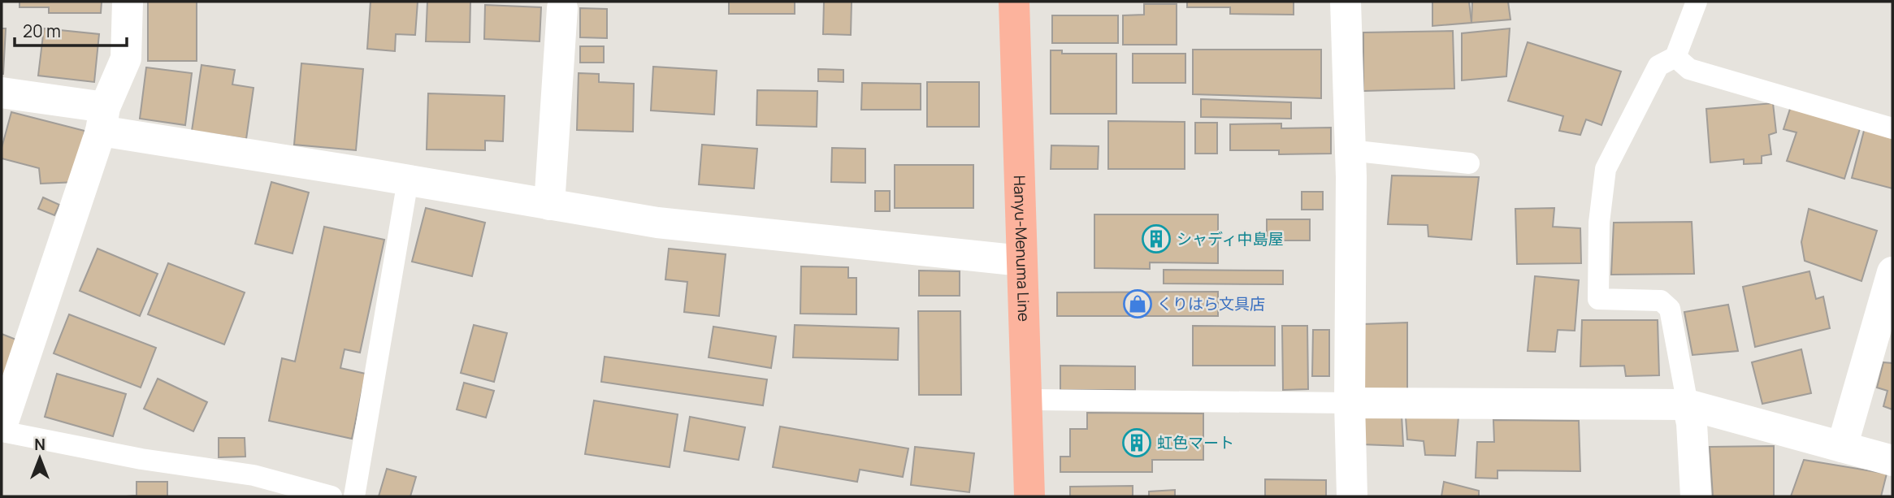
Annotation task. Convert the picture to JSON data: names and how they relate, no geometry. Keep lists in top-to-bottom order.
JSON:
{
  "streets": {
    "main road": ["Hanyu-Menuma Line"]
  },
  "places": {
    "building": ["シャディ中島屋", "虹色マート"],
    "shop": ["くりはら文具店"]
  },
  "scale_bar": "20 m",
  "north": "top"
}
